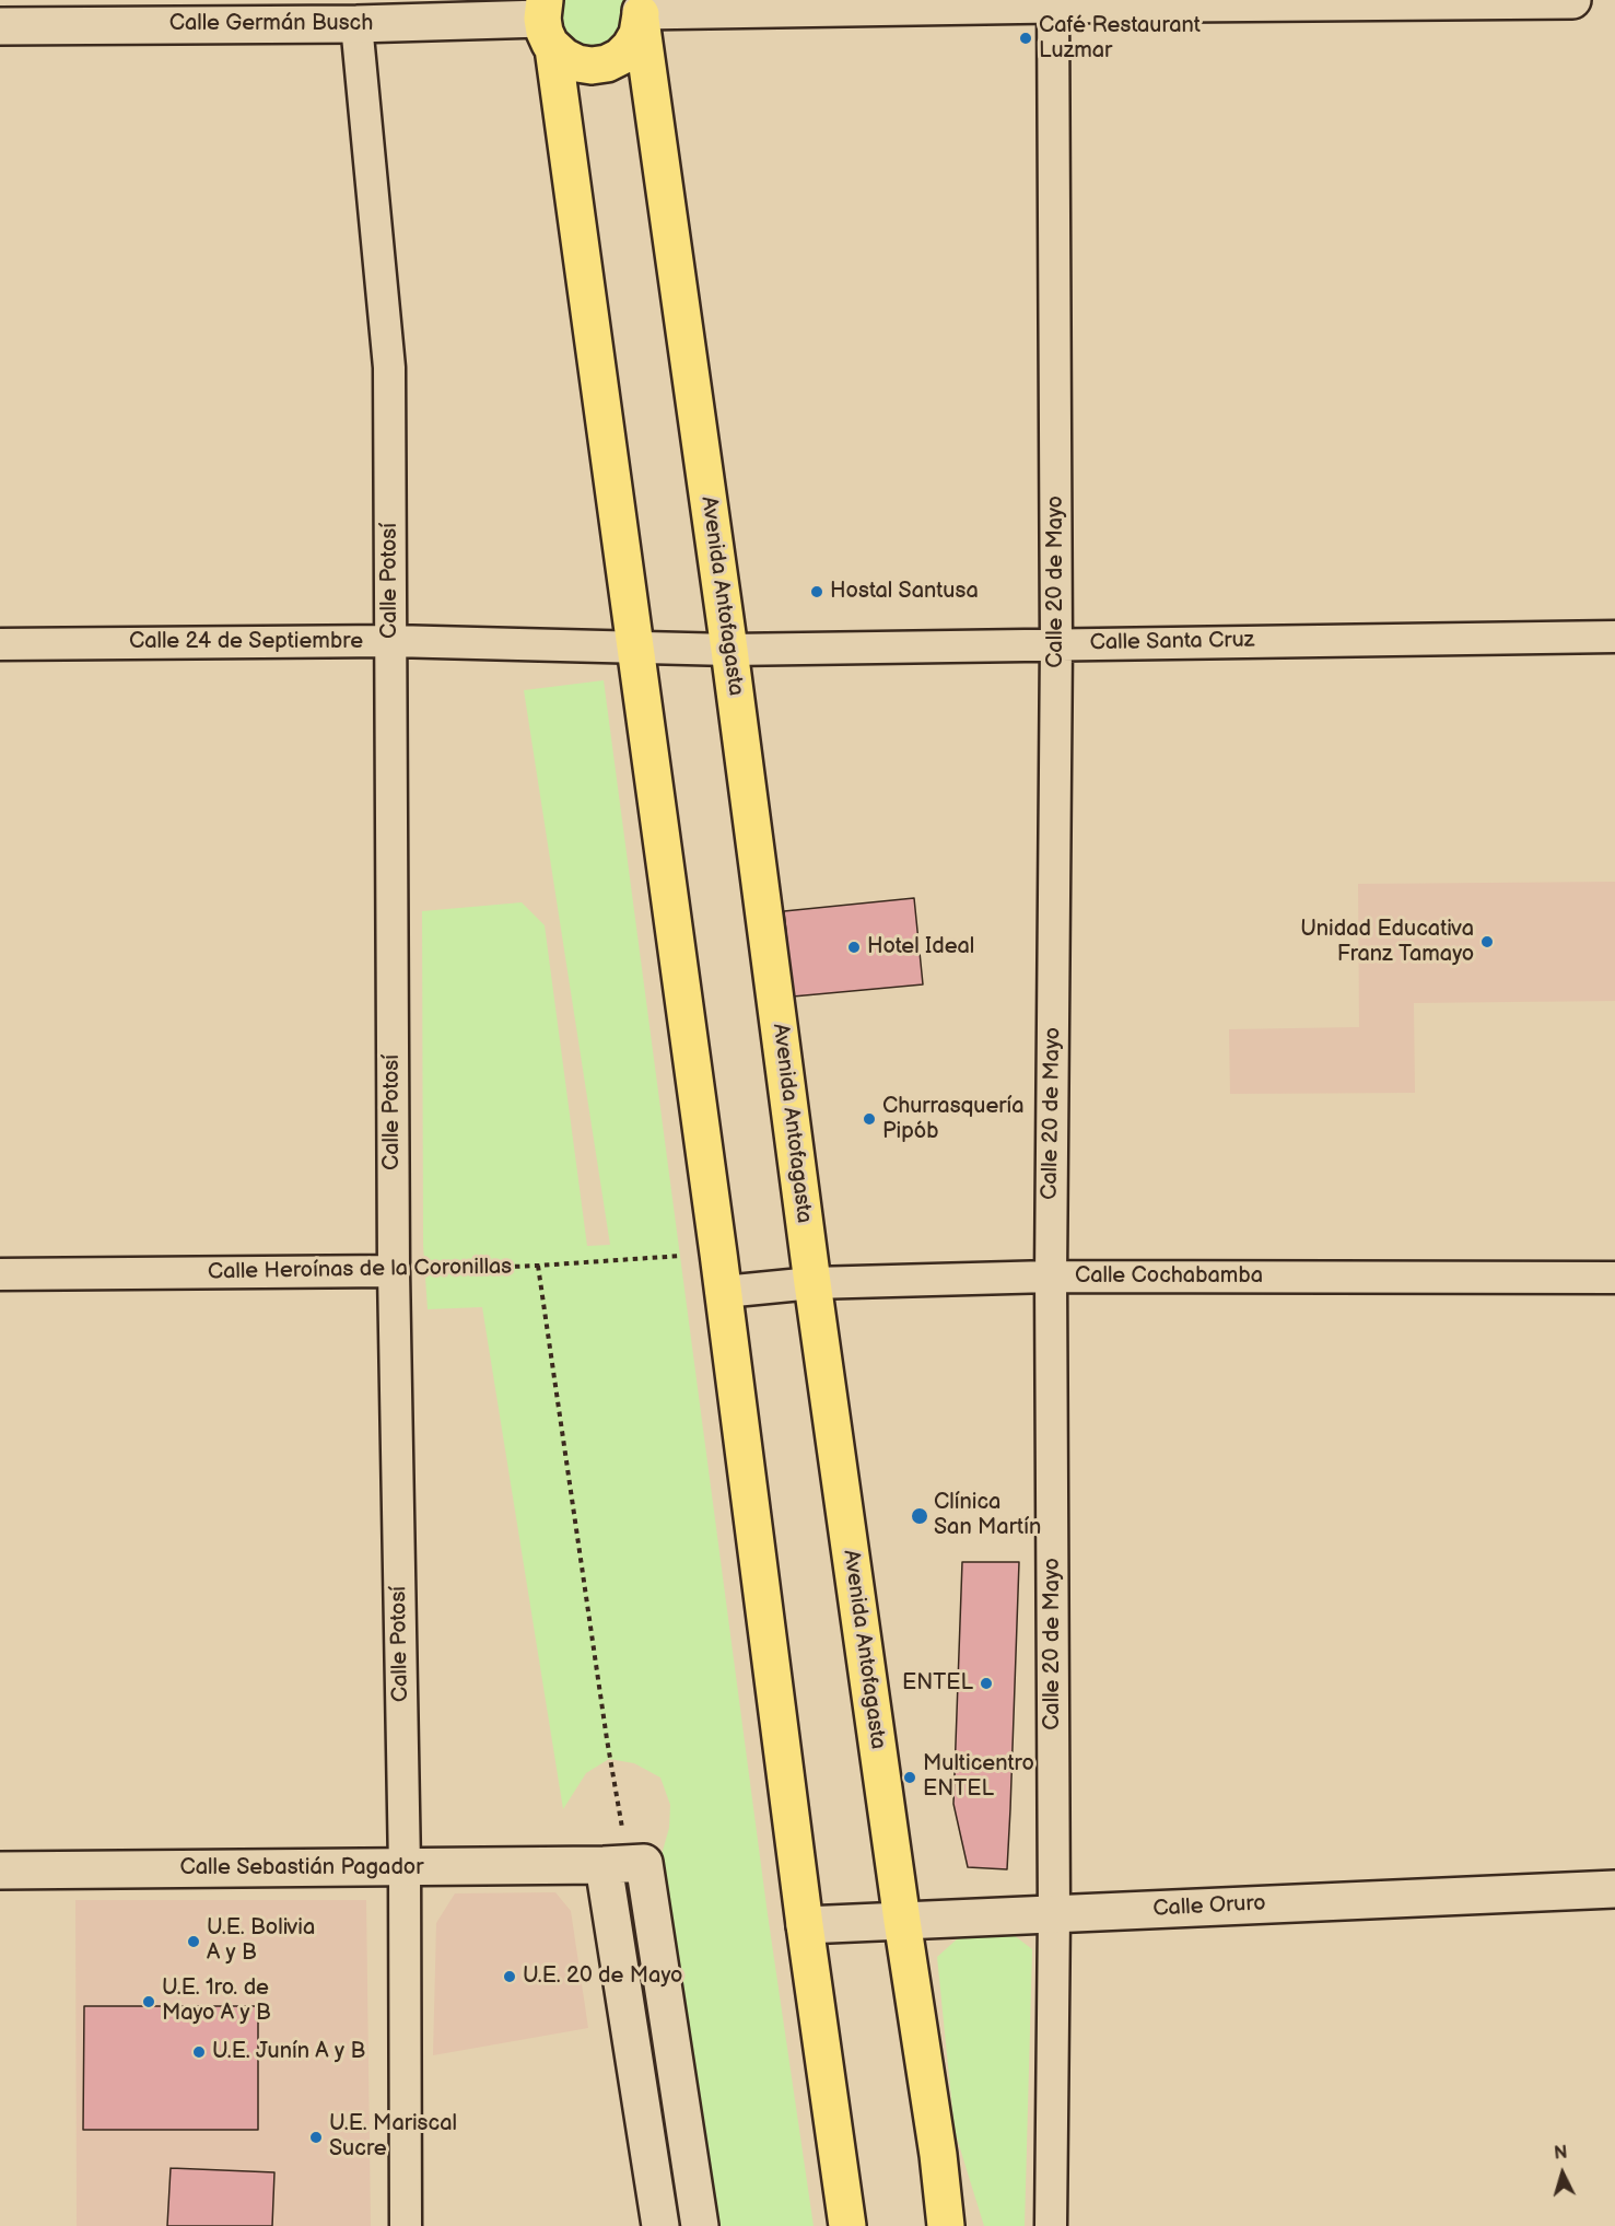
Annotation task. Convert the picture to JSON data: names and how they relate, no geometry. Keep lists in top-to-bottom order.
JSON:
{
  "streets": {
    "highway": ["Avenida Antofagasta"],
    "main road": ["Calle Germán Busch", "Calle Sebastián Pagador", "Calle Oruro"],
    "street": [
      "Calle Potosí",
      "Calle 20 de Mayo",
      "Calle 24 de Septiembre",
      "Calle Santa Cruz",
      "Calle Heroínas de la Coronillas",
      "Calle Cochabamba"
    ]
  },
  "crossings": [
    ["Calle Germán Busch", "Calle Potosí"],
    ["Calle Potosí", "Calle 24 de Septiembre"],
    ["Calle Potosí", "Calle Heroínas de la Coronillas"],
    ["Calle Potosí", "Calle Sebastián Pagador"],
    ["Calle 20 de Mayo", "Calle Santa Cruz"],
    ["Calle 20 de Mayo", "Calle Cochabamba"],
    ["Calle 20 de Mayo", "Calle Oruro"],
    ["Avenida Antofagasta", "Calle 24 de Septiembre"],
    ["Avenida Antofagasta", "Calle Santa Cruz"],
    ["Avenida Antofagasta", "Calle Cochabamba"],
    ["Avenida Antofagasta", "Calle Oruro"],
    ["Calle 24 de Septiembre", "Calle Santa Cruz"]
  ],
  "places": [
    "Café Restaurant Luzmar",
    "Hostal Santusa",
    "Unidad Educativa Franz Tamayo",
    "Hotel Ideal",
    "Churrasquería Pipób",
    "Clínica San Martín",
    "ENTEL",
    "Multicentro ENTEL",
    "U.E. Bolivia A y B",
    "U.E. 20 de Mayo",
    "U.E. 1ro. de Mayo A y B",
    "U.E. Junín A y B",
    "U.E. Mariscal Sucre"
  ],
  "north": "top"
}
